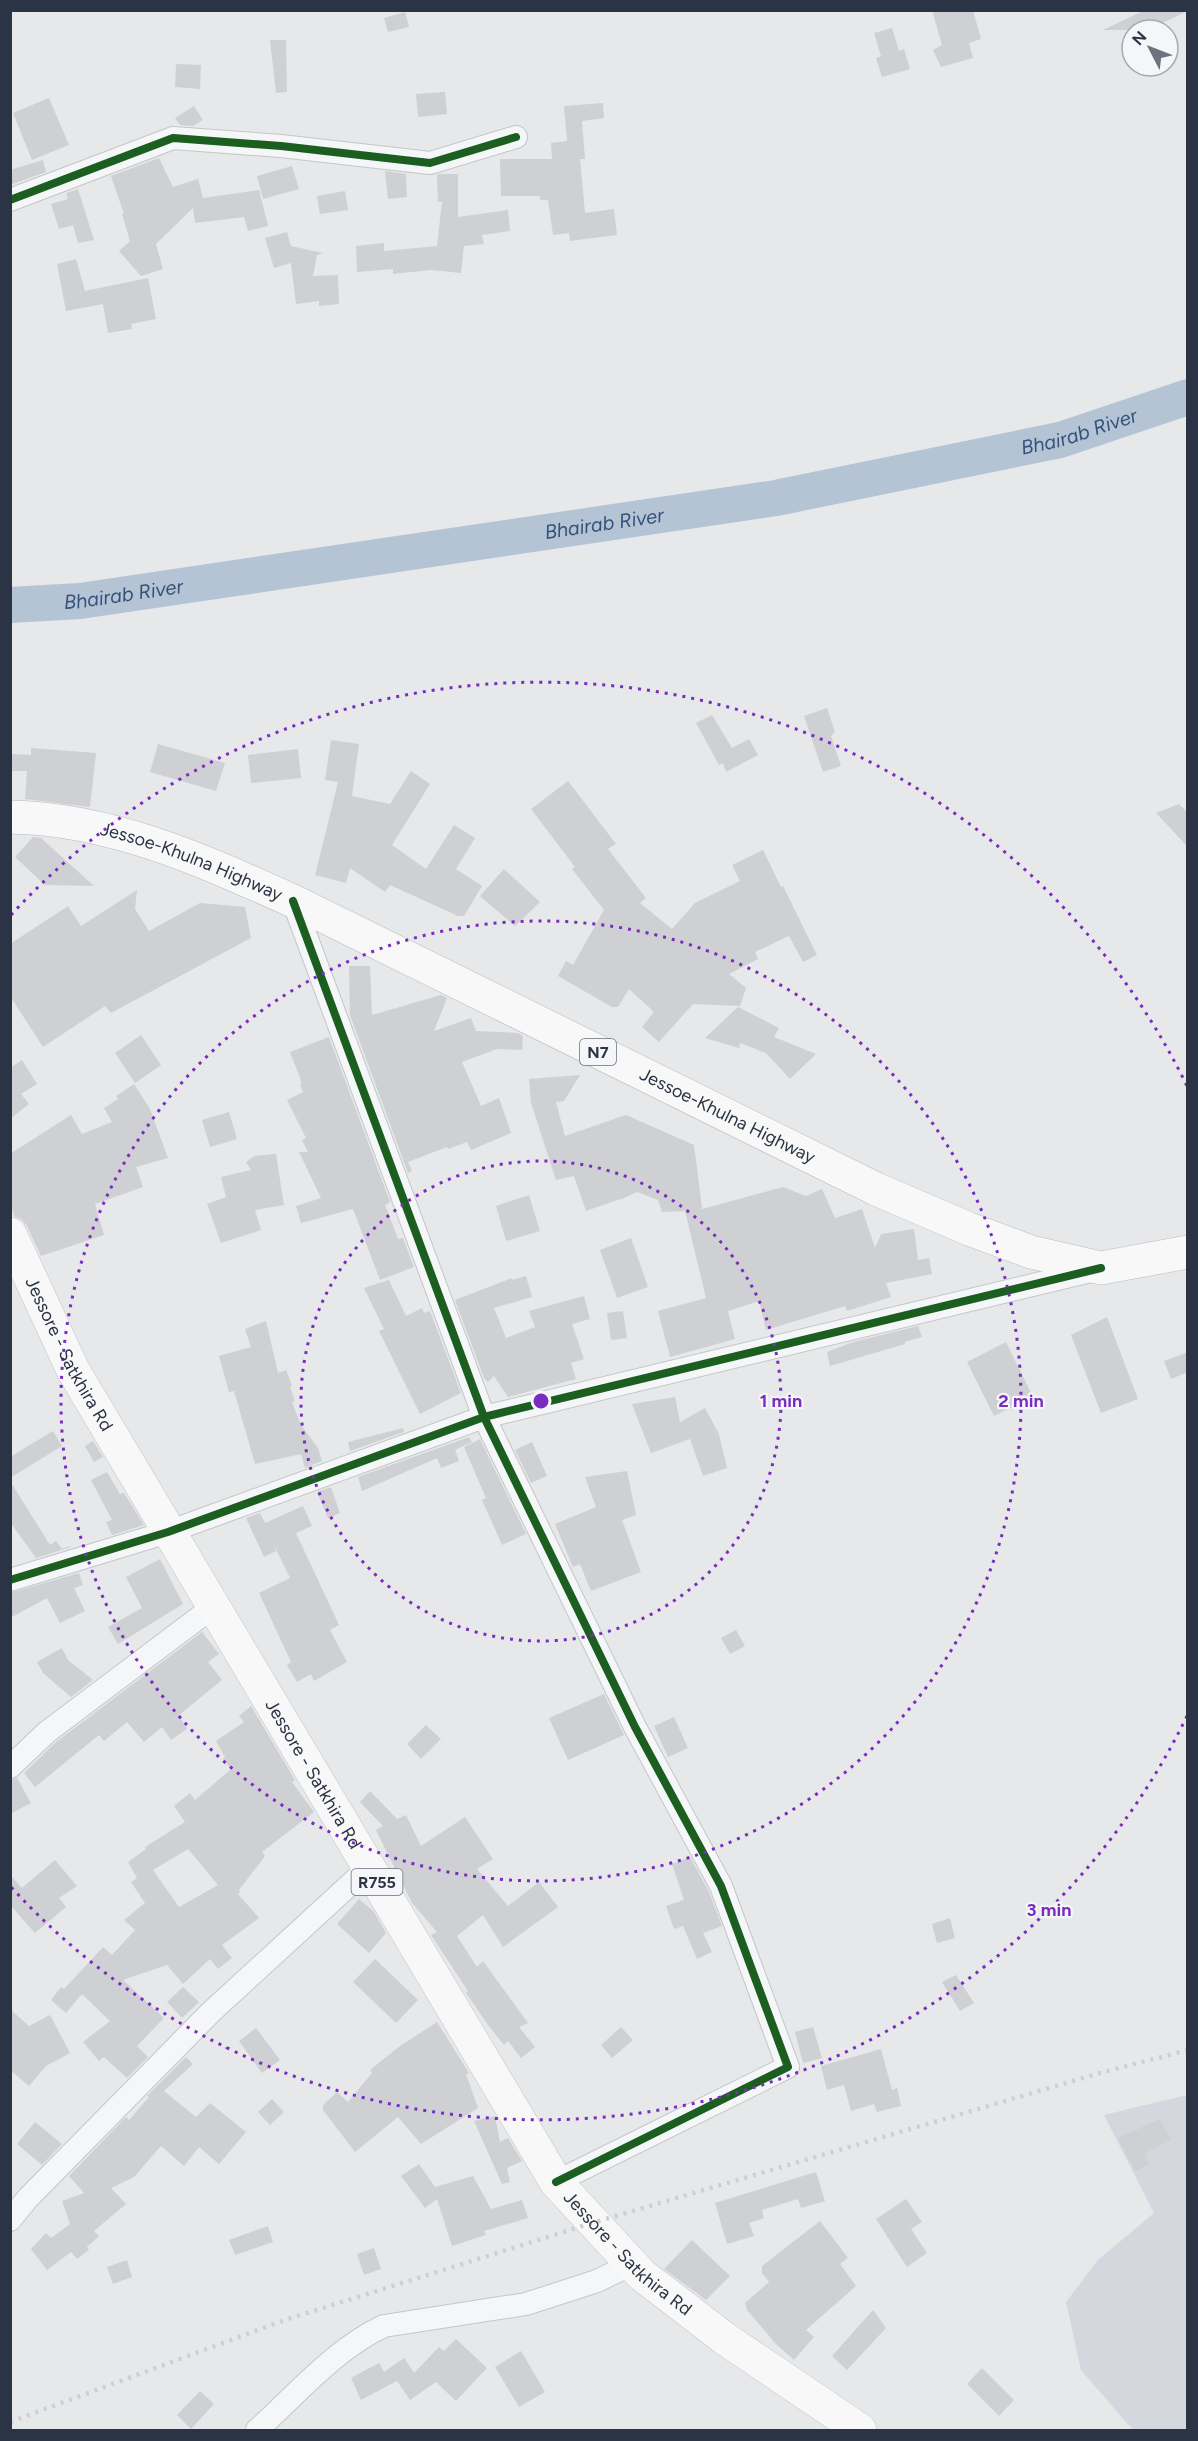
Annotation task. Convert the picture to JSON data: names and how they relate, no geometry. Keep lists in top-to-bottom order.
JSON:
{
  "streets": {
    "main road": [
      "Jessoe-Khulna Highway",
      "N7",
      "Jessore - Satkhira Rd",
      "R755"
    ]
  },
  "water": ["Bhairab River"],
  "north": "top left",
  "rings": ["1 min", "2 min", "3 min"]
}
